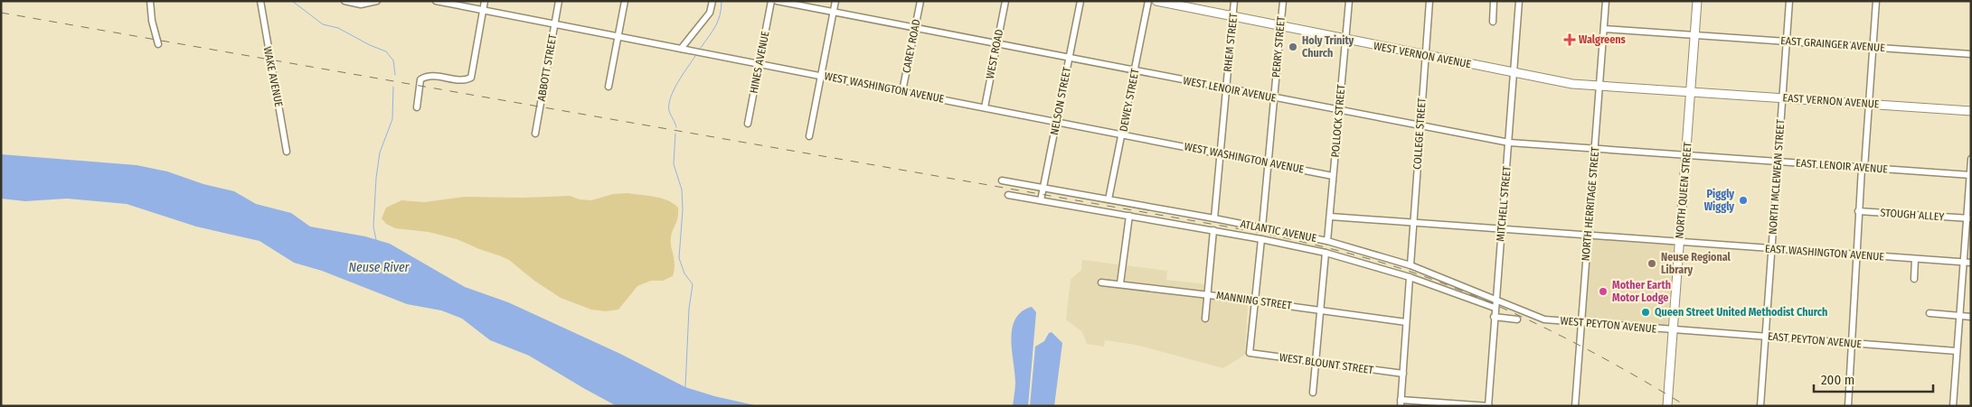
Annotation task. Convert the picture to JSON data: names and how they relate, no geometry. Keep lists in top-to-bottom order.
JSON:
{
  "streets": {
    "main road": ["WEST VERNON AVENUE", "EAST VERNON AVENUE", "NORTH QUEEN STREET"],
    "street": [
      "RHEM STREET",
      "EAST GRAINGER AVENUE",
      "CAREY ROAD",
      "PERRY STREET",
      "WEST ROAD",
      "HINES AVENUE",
      "ABBOTT STREET",
      "WAKE AVENUE",
      "WEST WASHINGTON AVENUE",
      "WEST LENOIR AVENUE",
      "DEWEY STREET",
      "NELSON STREET",
      "POLLOCK STREET",
      "COLLEGE STREET",
      "EAST LENOIR AVENUE",
      "NORTH MCLEWEAN STREET",
      "MITCHELL STREET",
      "NORTH HERRITAGE STREET",
      "STOUGH ALLEY",
      "ATLANTIC AVENUE",
      "EAST WASHINGTON AVENUE",
      "MANNING STREET",
      "WEST PEYTON AVENUE",
      "EAST PEYTON AVENUE",
      "WEST BLOUNT STREET"
    ]
  },
  "crossings": [
    ["RHEM STREET", "WEST VERNON AVENUE"],
    ["RHEM STREET", "WEST WASHINGTON AVENUE"],
    ["RHEM STREET", "WEST LENOIR AVENUE"],
    ["RHEM STREET", "ATLANTIC AVENUE"],
    ["EAST GRAINGER AVENUE", "NORTH MCLEWEAN STREET"],
    ["EAST GRAINGER AVENUE", "NORTH QUEEN STREET"],
    ["EAST GRAINGER AVENUE", "NORTH HERRITAGE STREET"],
    ["CAREY ROAD", "WEST WASHINGTON AVENUE"],
    ["CAREY ROAD", "WEST LENOIR AVENUE"],
    ["PERRY STREET", "WEST VERNON AVENUE"],
    ["PERRY STREET", "WEST WASHINGTON AVENUE"],
    ["PERRY STREET", "WEST LENOIR AVENUE"],
    ["PERRY STREET", "ATLANTIC AVENUE"],
    ["WEST ROAD", "WEST WASHINGTON AVENUE"],
    ["WEST ROAD", "WEST LENOIR AVENUE"],
    ["WEST VERNON AVENUE", "EAST VERNON AVENUE"],
    ["WEST VERNON AVENUE", "POLLOCK STREET"],
    ["WEST VERNON AVENUE", "COLLEGE STREET"],
    ["WEST VERNON AVENUE", "NORTH QUEEN STREET"],
    ["WEST VERNON AVENUE", "MITCHELL STREET"],
    ["WEST VERNON AVENUE", "NORTH HERRITAGE STREET"],
    ["HINES AVENUE", "WEST WASHINGTON AVENUE"],
    ["ABBOTT STREET", "WEST WASHINGTON AVENUE"],
    ["WEST WASHINGTON AVENUE", "DEWEY STREET"],
    ["WEST WASHINGTON AVENUE", "NELSON STREET"],
    ["WEST WASHINGTON AVENUE", "POLLOCK STREET"],
    ["WEST LENOIR AVENUE", "DEWEY STREET"],
    ["WEST LENOIR AVENUE", "NELSON STREET"],
    ["WEST LENOIR AVENUE", "POLLOCK STREET"],
    ["WEST LENOIR AVENUE", "COLLEGE STREET"],
    ["WEST LENOIR AVENUE", "EAST LENOIR AVENUE"],
    ["WEST LENOIR AVENUE", "NORTH QUEEN STREET"],
    ["WEST LENOIR AVENUE", "MITCHELL STREET"],
    ["WEST LENOIR AVENUE", "NORTH HERRITAGE STREET"],
    ["DEWEY STREET", "ATLANTIC AVENUE"],
    ["NELSON STREET", "ATLANTIC AVENUE"],
    ["EAST VERNON AVENUE", "NORTH MCLEWEAN STREET"],
    ["EAST VERNON AVENUE", "NORTH QUEEN STREET"],
    ["POLLOCK STREET", "ATLANTIC AVENUE"],
    ["COLLEGE STREET", "ATLANTIC AVENUE"],
    ["EAST LENOIR AVENUE", "NORTH MCLEWEAN STREET"],
    ["EAST LENOIR AVENUE", "NORTH QUEEN STREET"],
    ["NORTH MCLEWEAN STREET", "EAST WASHINGTON AVENUE"],
    ["NORTH MCLEWEAN STREET", "EAST PEYTON AVENUE"],
    ["NORTH QUEEN STREET", "EAST WASHINGTON AVENUE"],
    ["NORTH QUEEN STREET", "WEST PEYTON AVENUE"],
    ["NORTH QUEEN STREET", "EAST PEYTON AVENUE"],
    ["MITCHELL STREET", "ATLANTIC AVENUE"],
    ["NORTH HERRITAGE STREET", "WEST PEYTON AVENUE"],
    ["ATLANTIC AVENUE", "WEST PEYTON AVENUE"],
    ["MANNING STREET", "WEST BLOUNT STREET"],
    ["WEST PEYTON AVENUE", "EAST PEYTON AVENUE"]
  ],
  "water": ["Neuse River"],
  "places": {
    "health": ["Walgreens"],
    "other": [
      "Holy Trinity Church",
      "Piggly Wiggly",
      "Neuse Regional Library",
      "Mother Earth Motor Lodge",
      "Queen Street United Methodist Church"
    ]
  },
  "scale_bar": "200 m"
}
